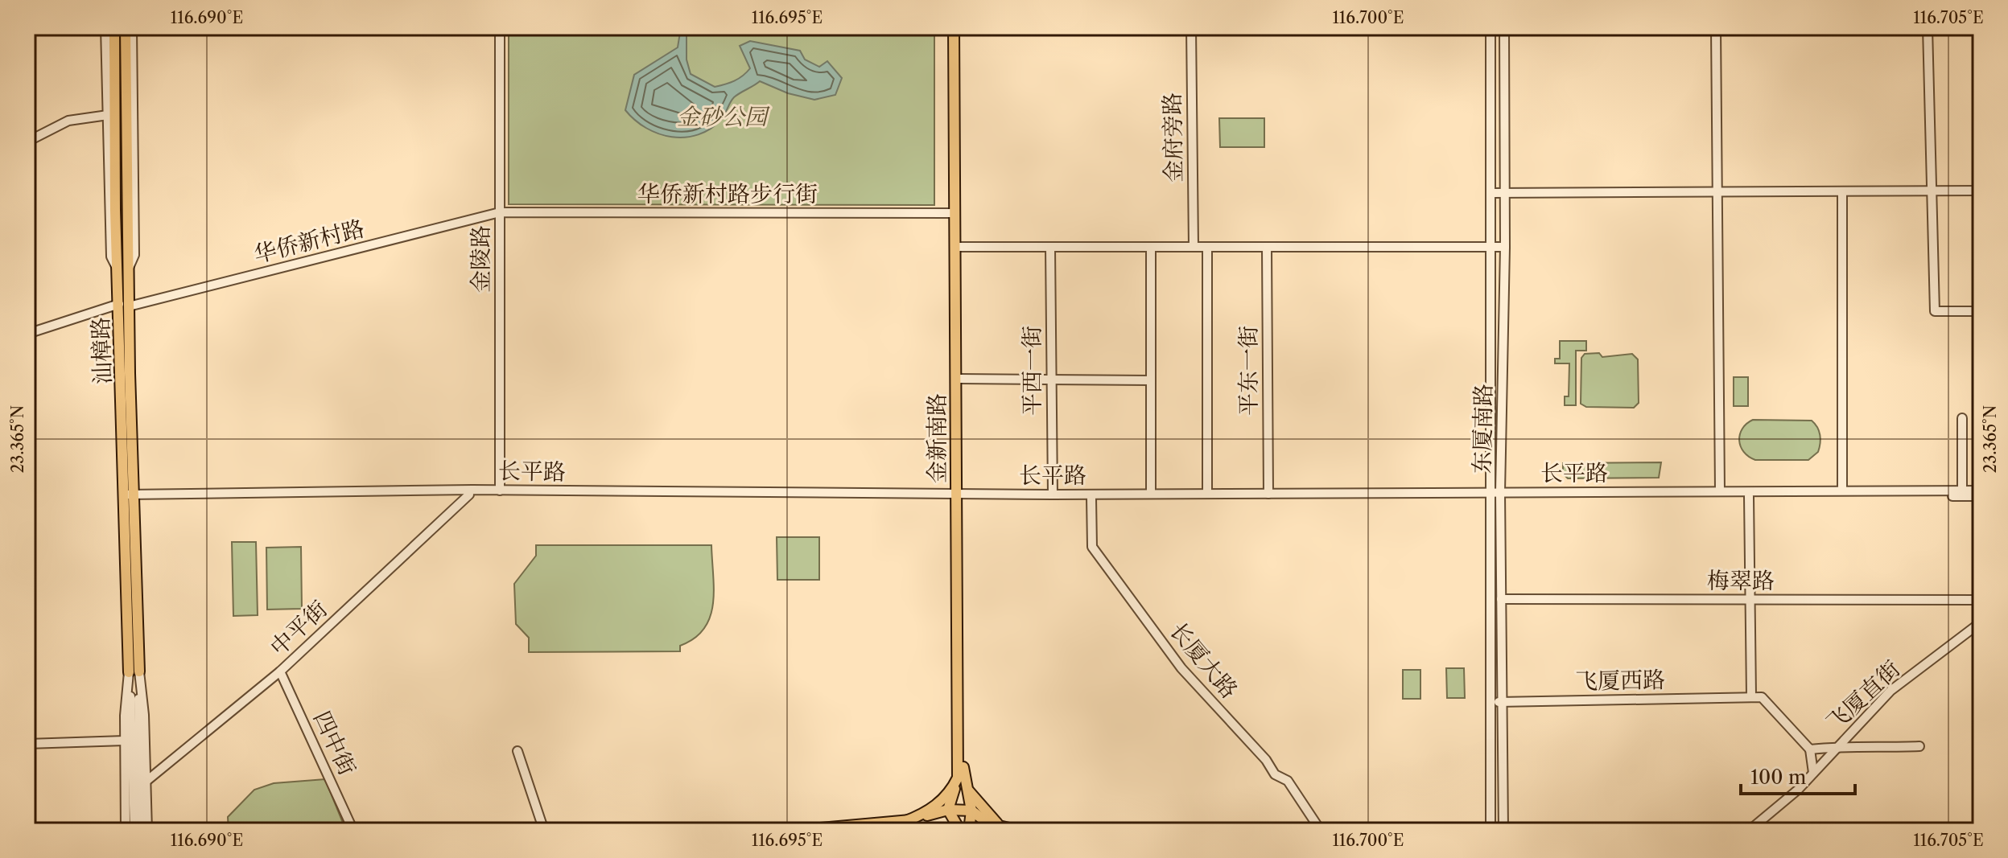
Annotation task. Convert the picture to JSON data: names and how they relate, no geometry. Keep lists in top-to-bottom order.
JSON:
{
  "streets": {
    "main road": ["汕樟路", "金新南路"],
    "street": [
      "金府旁路",
      "华侨新村路步行街",
      "华侨新村路",
      "金陵路",
      "平西一街",
      "平东一街",
      "东厦南路",
      "长平路",
      "梅翠路",
      "中平街",
      "长厦大路",
      "飞厦西路",
      "飞厦直街",
      "四中街"
    ]
  },
  "crossings": [
    ["华侨新村路步行街", "华侨新村路"],
    ["华侨新村路步行街", "金陵路"],
    ["华侨新村路步行街", "金新南路"],
    ["华侨新村路", "金陵路"],
    ["华侨新村路", "汕樟路"],
    ["金陵路", "长平路"],
    ["汕樟路", "长平路"],
    ["汕樟路", "中平街"],
    ["平西一街", "长平路"],
    ["平东一街", "长平路"],
    ["东厦南路", "长平路"],
    ["东厦南路", "梅翠路"],
    ["东厦南路", "飞厦西路"],
    ["金新南路", "长平路"],
    ["长平路", "中平街"],
    ["长平路", "长厦大路"],
    ["中平街", "四中街"]
  ],
  "parks": ["金砂公园"],
  "scale_bar": "100 m",
  "coordinates": [
    "116.690°E",
    "116.695°E",
    "116.700°E",
    "116.705°E",
    "23.365°N"
  ]
}
